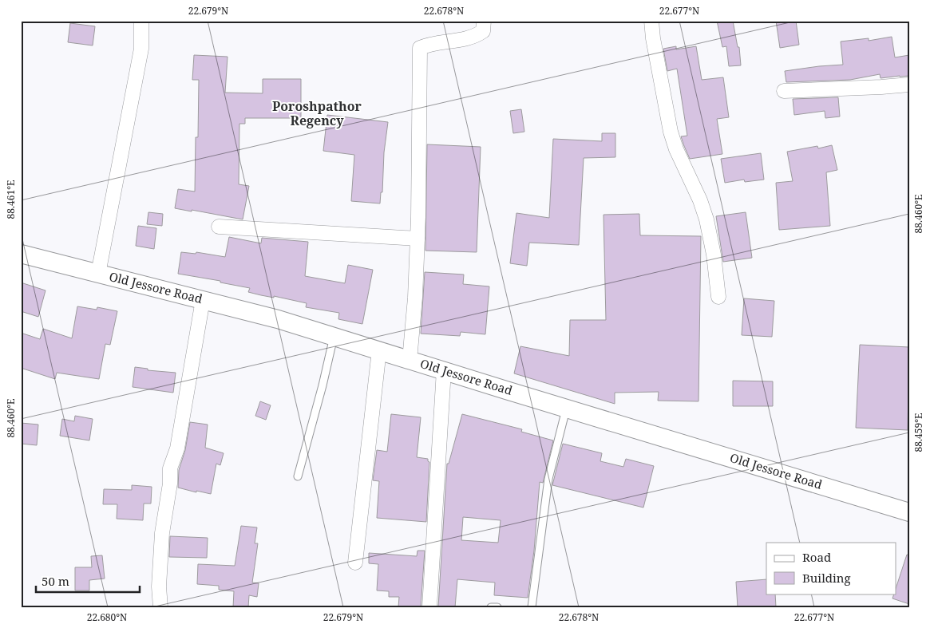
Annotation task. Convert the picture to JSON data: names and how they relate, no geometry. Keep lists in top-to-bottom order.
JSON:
{
  "streets": {
    "street": ["Old Jessore Road"]
  },
  "districts": ["Poroshpathor Regency"],
  "legend": ["Road", "Building"],
  "scale_bar": "50 m",
  "coordinates": [
    "22.679°N",
    "22.678°N",
    "22.677°N",
    "88.461°E",
    "88.460°E",
    "88.459°E",
    "22.680°N"
  ]
}
